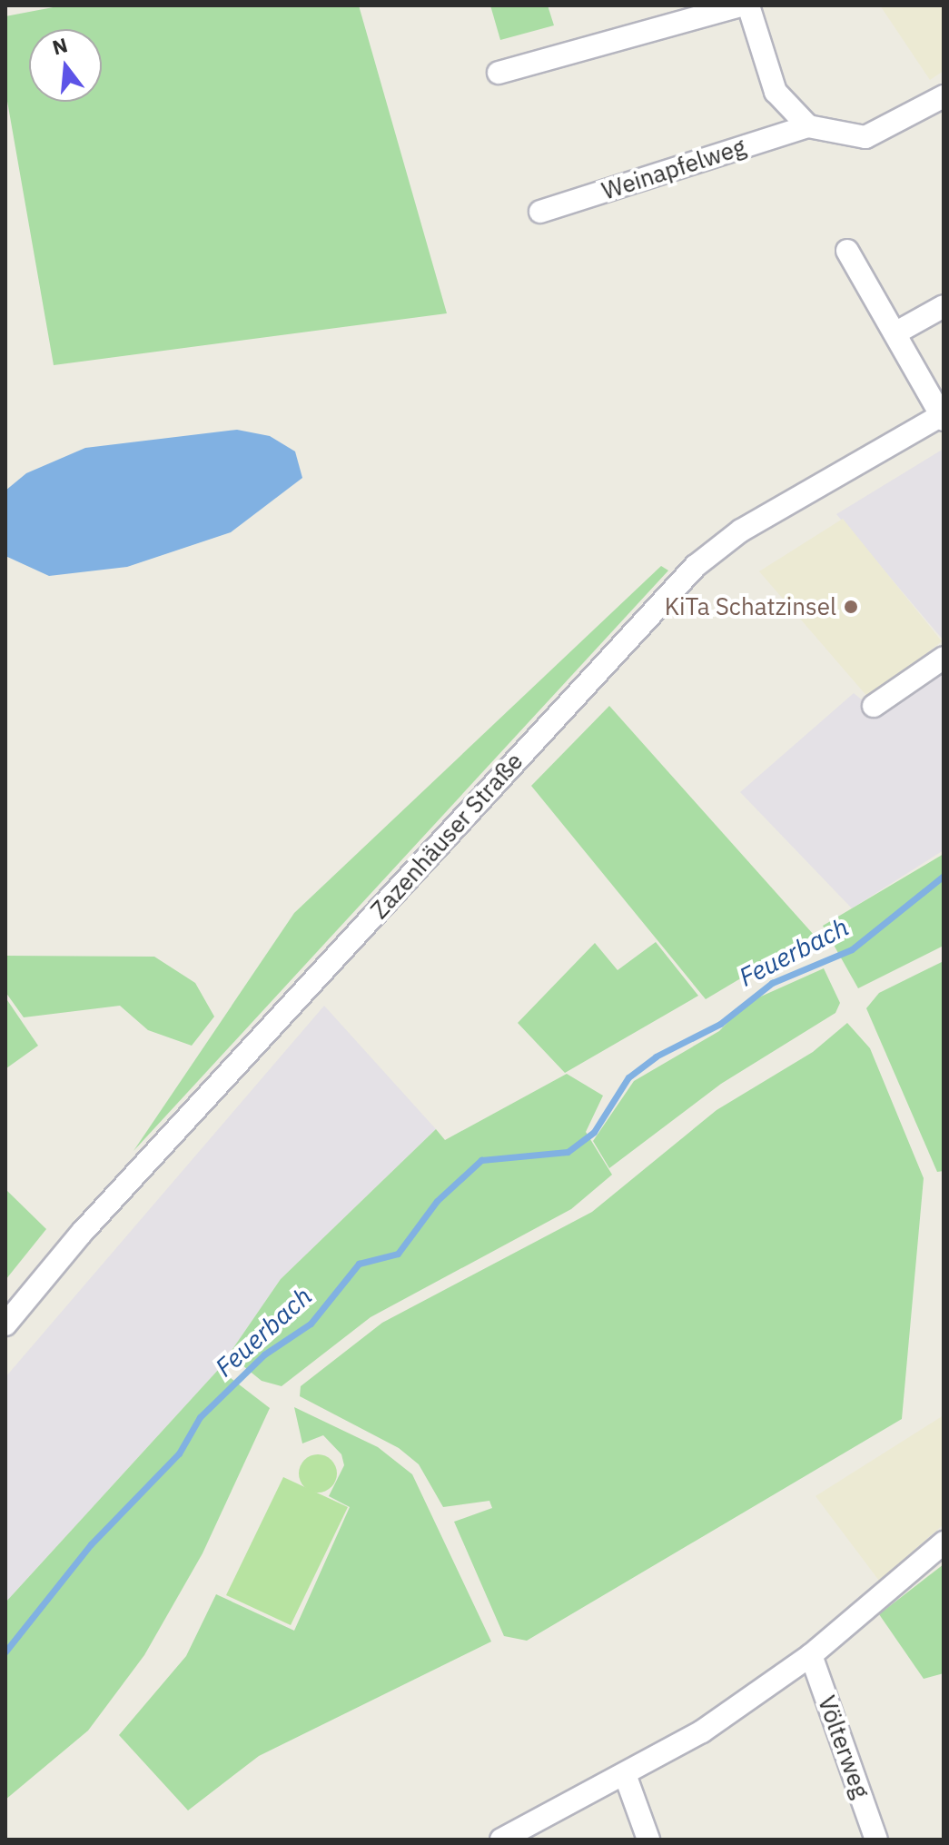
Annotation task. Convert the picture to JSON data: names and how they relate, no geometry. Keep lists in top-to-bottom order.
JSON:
{
  "streets": {
    "street": ["Weinapfelweg", "Zazenhäuser Straße", "Völterweg"]
  },
  "water": ["Feuerbach"],
  "places": ["KiTa Schatzinsel"],
  "north": "top"
}
